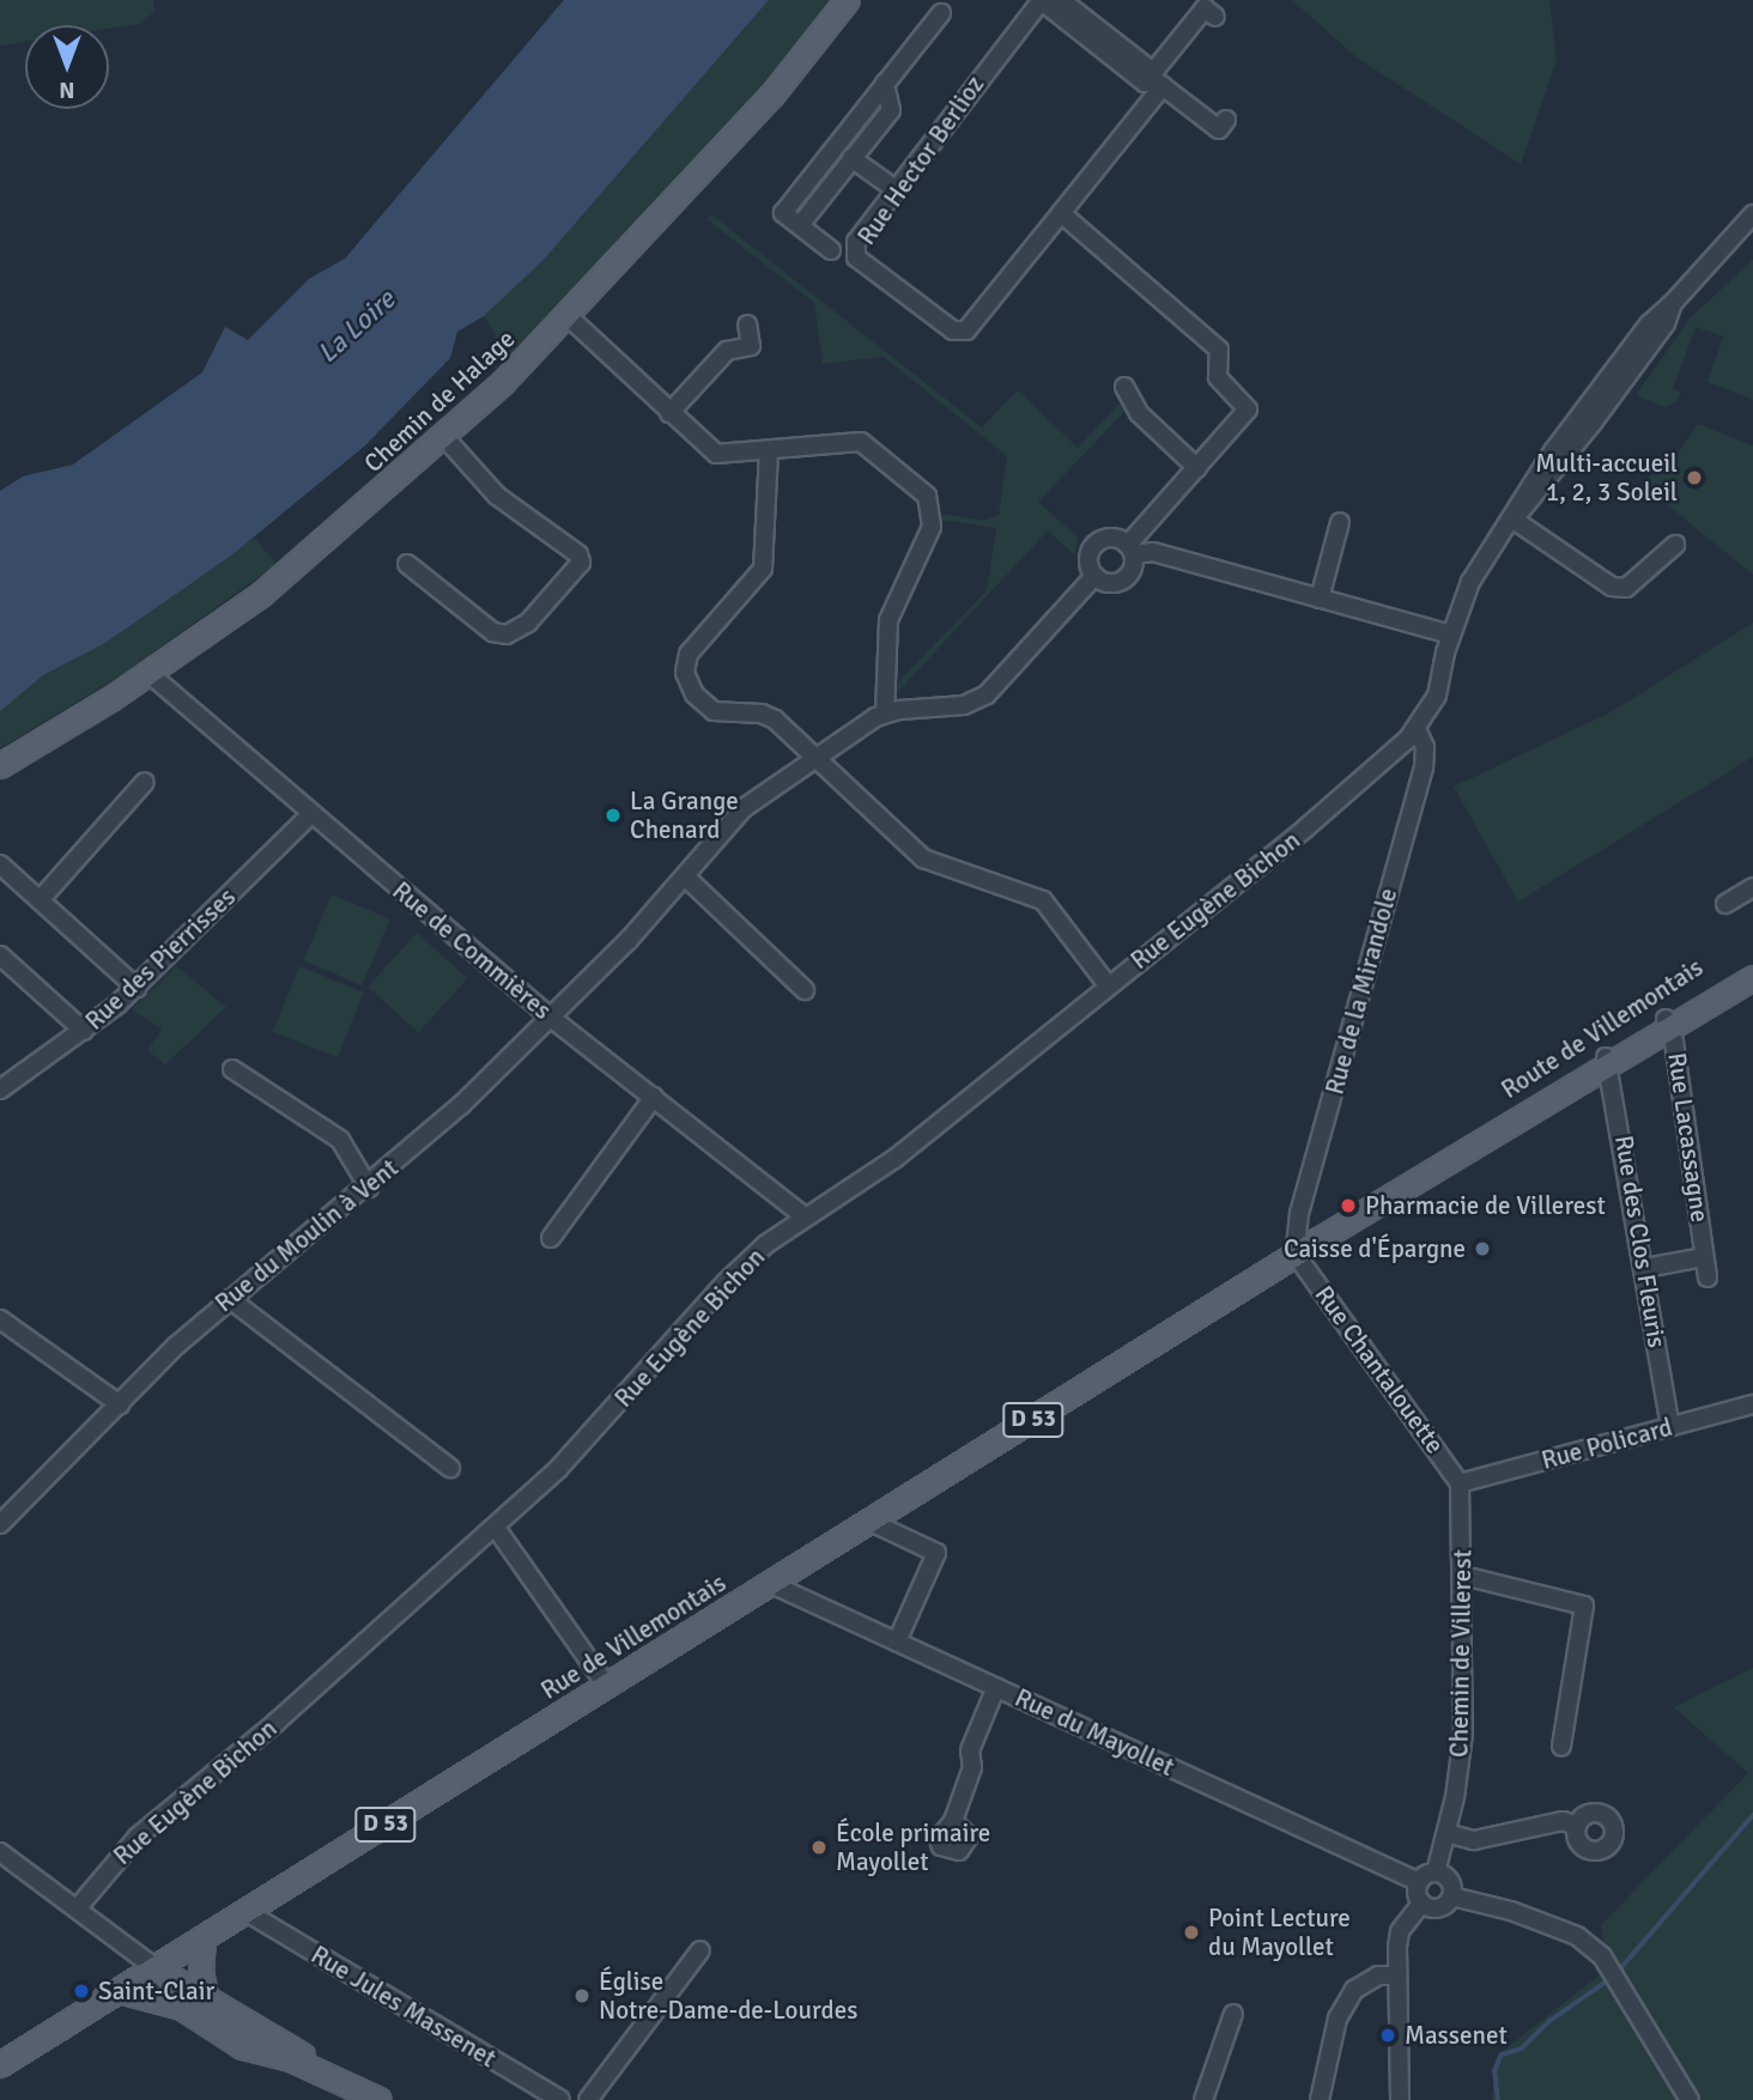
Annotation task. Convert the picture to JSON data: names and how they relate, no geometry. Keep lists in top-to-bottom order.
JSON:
{
  "streets": {
    "main road": [
      "Chemin de Halage",
      "Route de Villemontais",
      "D 53",
      "Rue de Villemontais"
    ],
    "street": [
      "Rue Hector Berlioz",
      "Rue Eugène Bichon",
      "Rue de Commières",
      "Rue des Pierrisses",
      "Rue de la Mirandole",
      "Rue Lacassagne",
      "Rue du Moulin à Vent",
      "Rue des Clos Fleuris",
      "Rue Chantalouette",
      "Rue Policard",
      "Chemin de Villerest",
      "Rue du Mayollet",
      "Rue Jules Massenet"
    ]
  },
  "crossings": [
    ["Chemin de Halage", "Rue de Commières"],
    ["Rue Eugène Bichon", "Rue de Commières"],
    ["Rue Eugène Bichon", "Rue de la Mirandole"],
    ["Rue de Commières", "Rue des Pierrisses"],
    ["Rue de Commières", "Rue du Moulin à Vent"],
    ["Rue de la Mirandole", "Route de Villemontais"],
    ["Rue de la Mirandole", "Rue Chantalouette"],
    ["Rue de la Mirandole", "Rue de Villemontais"],
    ["Route de Villemontais", "Rue Lacassagne"],
    ["Route de Villemontais", "Rue des Clos Fleuris"],
    ["Route de Villemontais", "Rue Chantalouette"],
    ["Route de Villemontais", "Rue de Villemontais"],
    ["Rue Lacassagne", "Rue des Clos Fleuris"],
    ["Rue des Clos Fleuris", "Rue Policard"],
    ["Rue Chantalouette", "Rue Policard"],
    ["Rue Chantalouette", "Rue de Villemontais"],
    ["Rue Chantalouette", "Chemin de Villerest"],
    ["Rue Policard", "Chemin de Villerest"],
    ["Rue de Villemontais", "Rue du Mayollet"],
    ["Rue de Villemontais", "Rue Jules Massenet"],
    ["Chemin de Villerest", "Rue du Mayollet"]
  ],
  "water": ["La Loire"],
  "places": [
    "Multi-accueil 1, 2, 3 Soleil",
    "La Grange Chenard",
    "Pharmacie de Villerest",
    "Caisse d'Épargne",
    "École primaire Mayollet",
    "Point Lecture du Mayollet",
    "Saint-Clair",
    "Église Notre-Dame-de-Lourdes",
    "Massenet"
  ],
  "north": "bottom"
}
